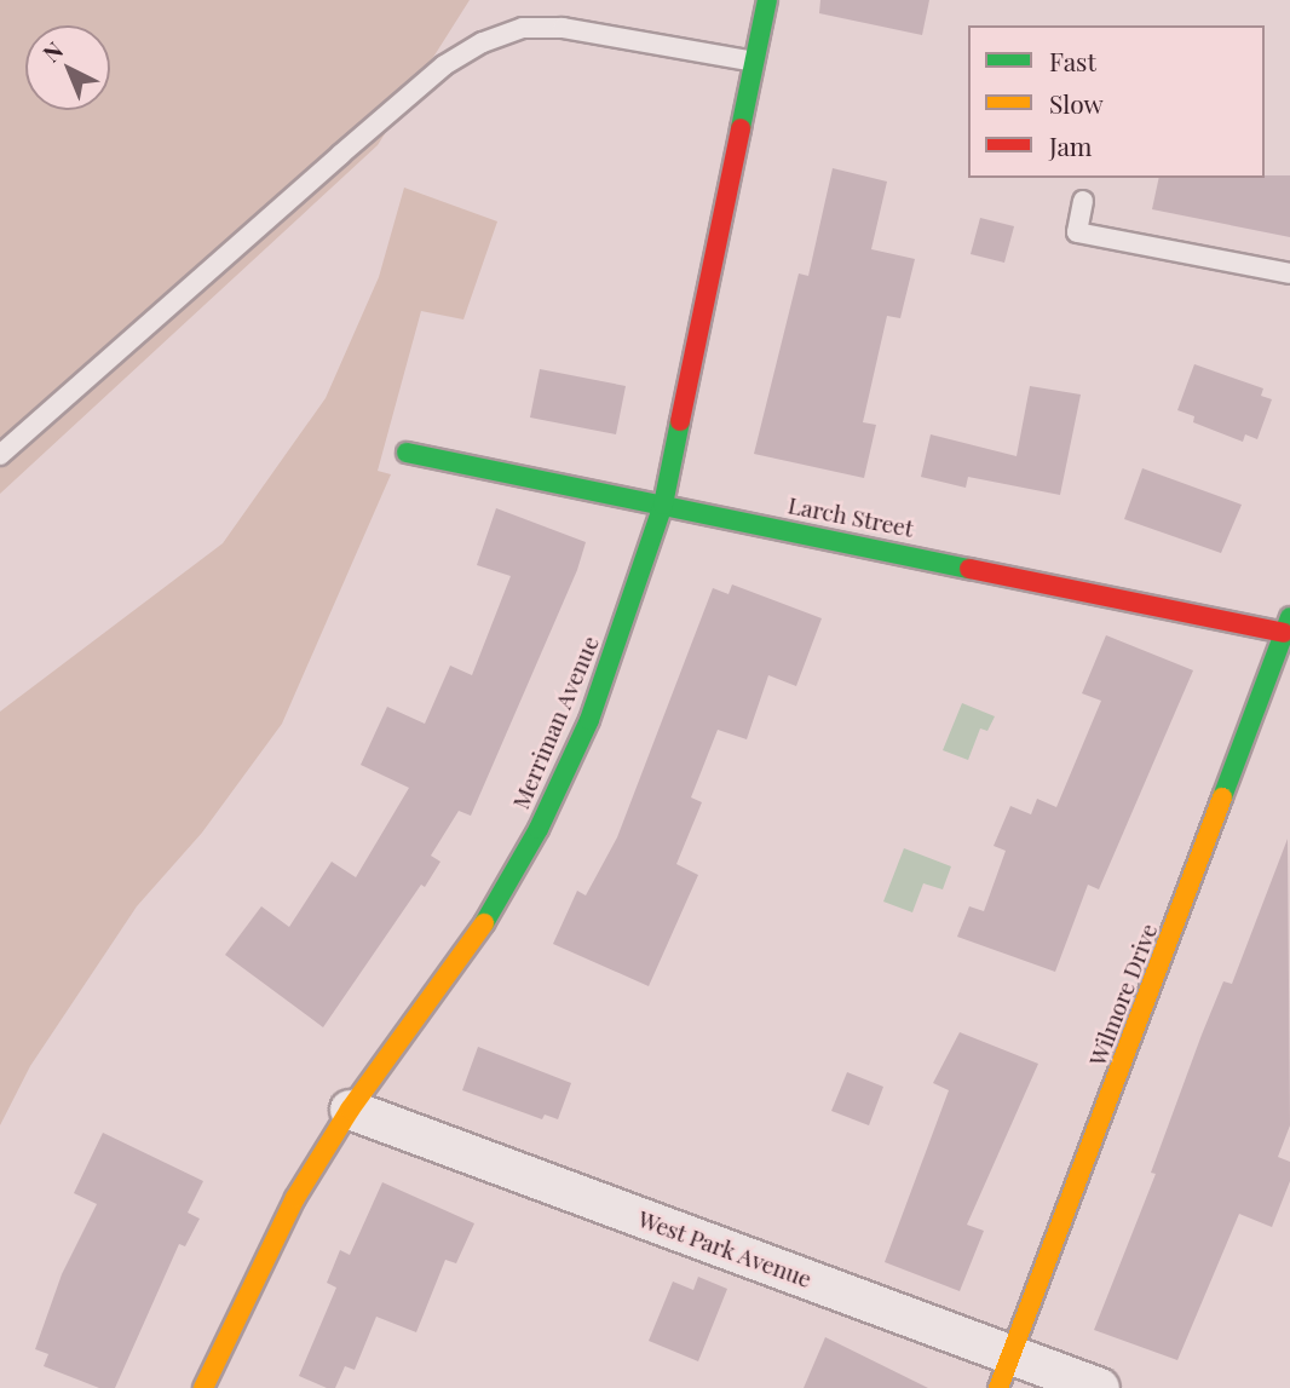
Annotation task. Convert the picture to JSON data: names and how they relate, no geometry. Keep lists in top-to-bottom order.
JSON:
{
  "streets": {
    "street": [
      "Larch Street",
      "Merriman Avenue",
      "Wilmore Drive",
      "West Park Avenue"
    ]
  },
  "crossings": [
    ["Larch Street", "Merriman Avenue"],
    ["Larch Street", "Wilmore Drive"],
    ["Merriman Avenue", "West Park Avenue"],
    ["Wilmore Drive", "West Park Avenue"]
  ],
  "legend": ["Fast", "Slow", "Jam"],
  "north": "top left"
}
